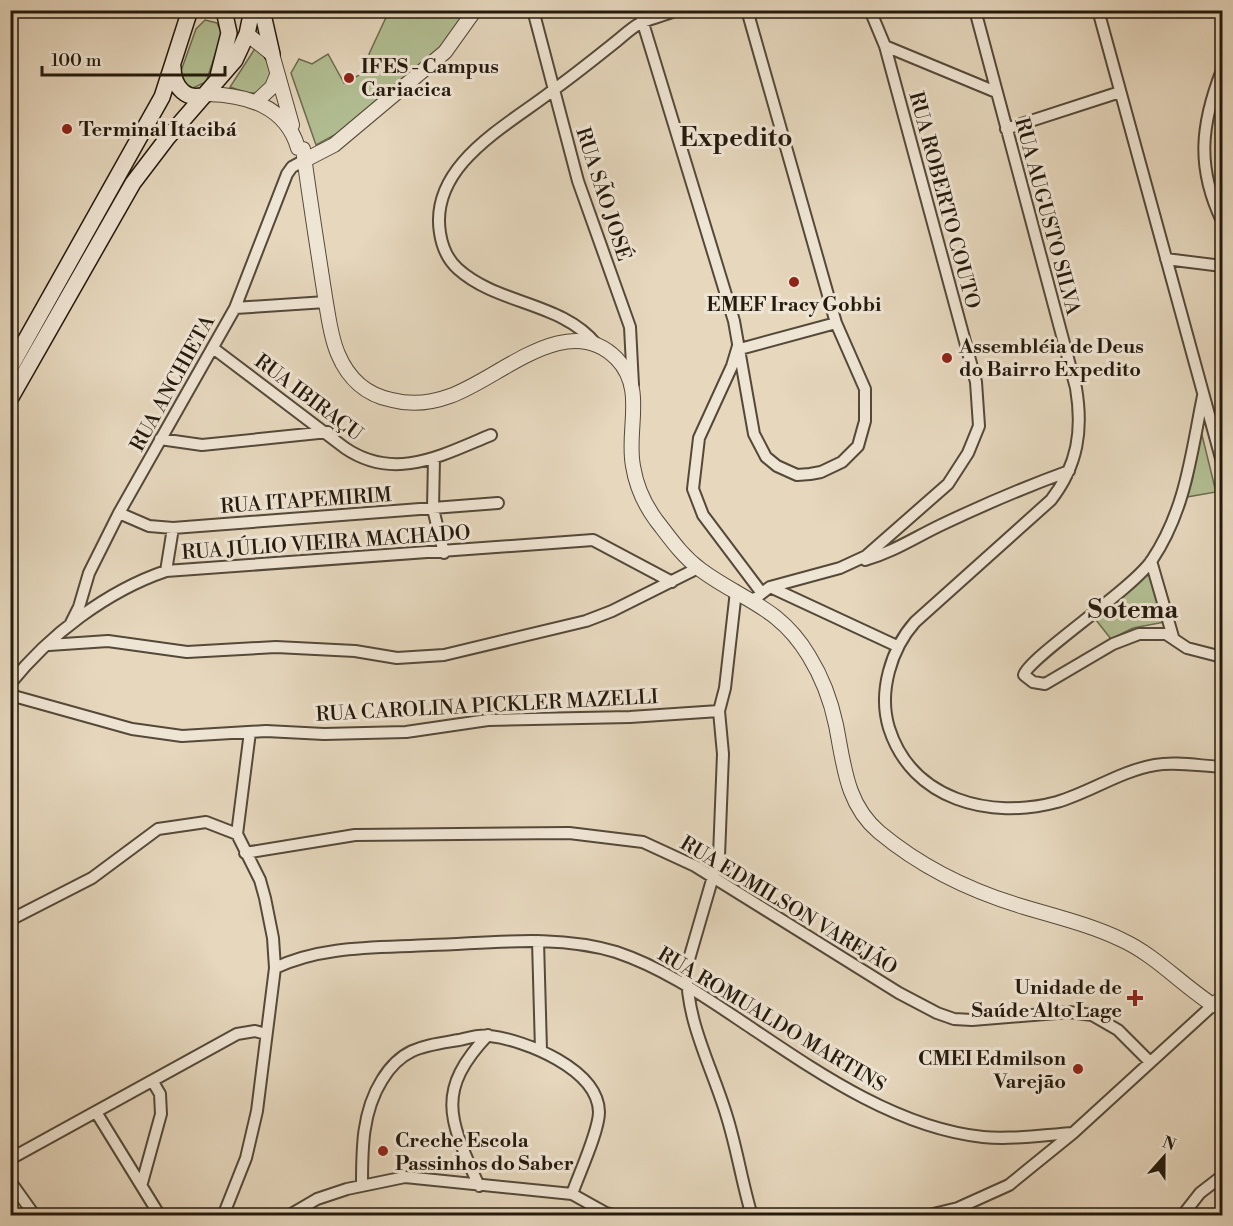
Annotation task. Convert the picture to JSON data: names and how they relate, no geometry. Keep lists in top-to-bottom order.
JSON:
{
  "streets": {
    "street": [
      "RUA SÃO JOSÉ",
      "RUA ROBERTO COUTO",
      "RUA AUGUSTO SILVA",
      "RUA ANCHIETA",
      "RUA IBIRAÇU",
      "RUA ITAPEMIRIM",
      "RUA JÚLIO VIEIRA MACHADO",
      "RUA CAROLINA PICKLER MAZELLI",
      "RUA EDMILSON VAREJÃO",
      "RUA ROMUALDO MARTINS"
    ]
  },
  "crossings": [
    ["RUA ANCHIETA", "RUA IBIRAÇU"],
    ["RUA ANCHIETA", "RUA ITAPEMIRIM"],
    ["RUA ANCHIETA", "RUA JÚLIO VIEIRA MACHADO"]
  ],
  "districts": ["Expedito", "Sotema"],
  "places": {
    "other": [
      "IFES - Campus Cariacica",
      "Terminal Itacibá",
      "EMEF Iracy Gobbi",
      "Assembléia de Deus do Bairro Expedito",
      "CMEI Edmilson Varejão",
      "Creche Escola Passinhos do Saber"
    ],
    "health": ["Unidade de Saúde Alto Lage"]
  },
  "scale_bar": "100 m",
  "north": "top"
}
